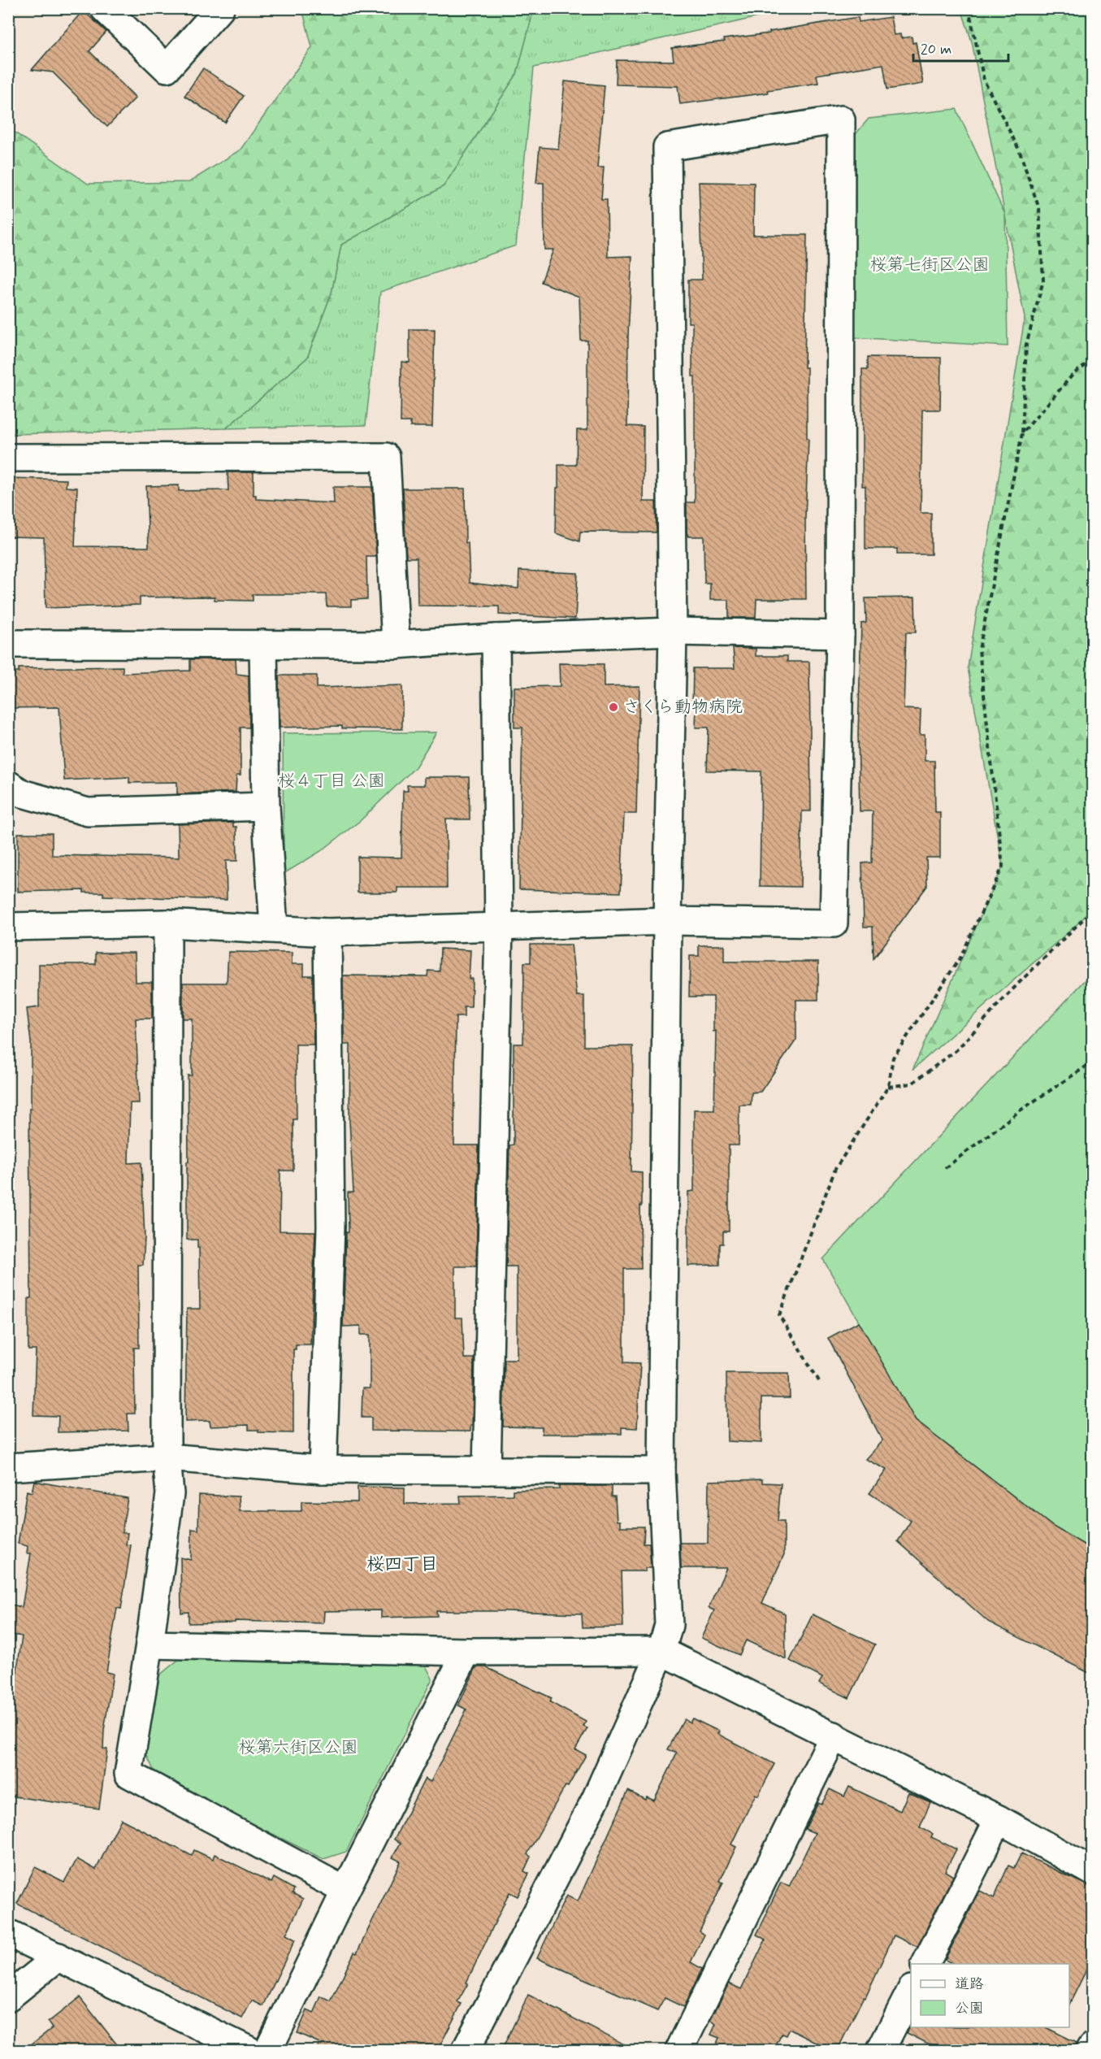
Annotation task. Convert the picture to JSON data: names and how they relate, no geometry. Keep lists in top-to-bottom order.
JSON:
{
  "districts": ["桜四丁目"],
  "parks": ["桜第七街区公園", "桜４丁目 公園", "桜第六街区公園"],
  "places": ["さくら動物病院"],
  "legend": ["道路", "公園"],
  "scale_bar": "20 m"
}
